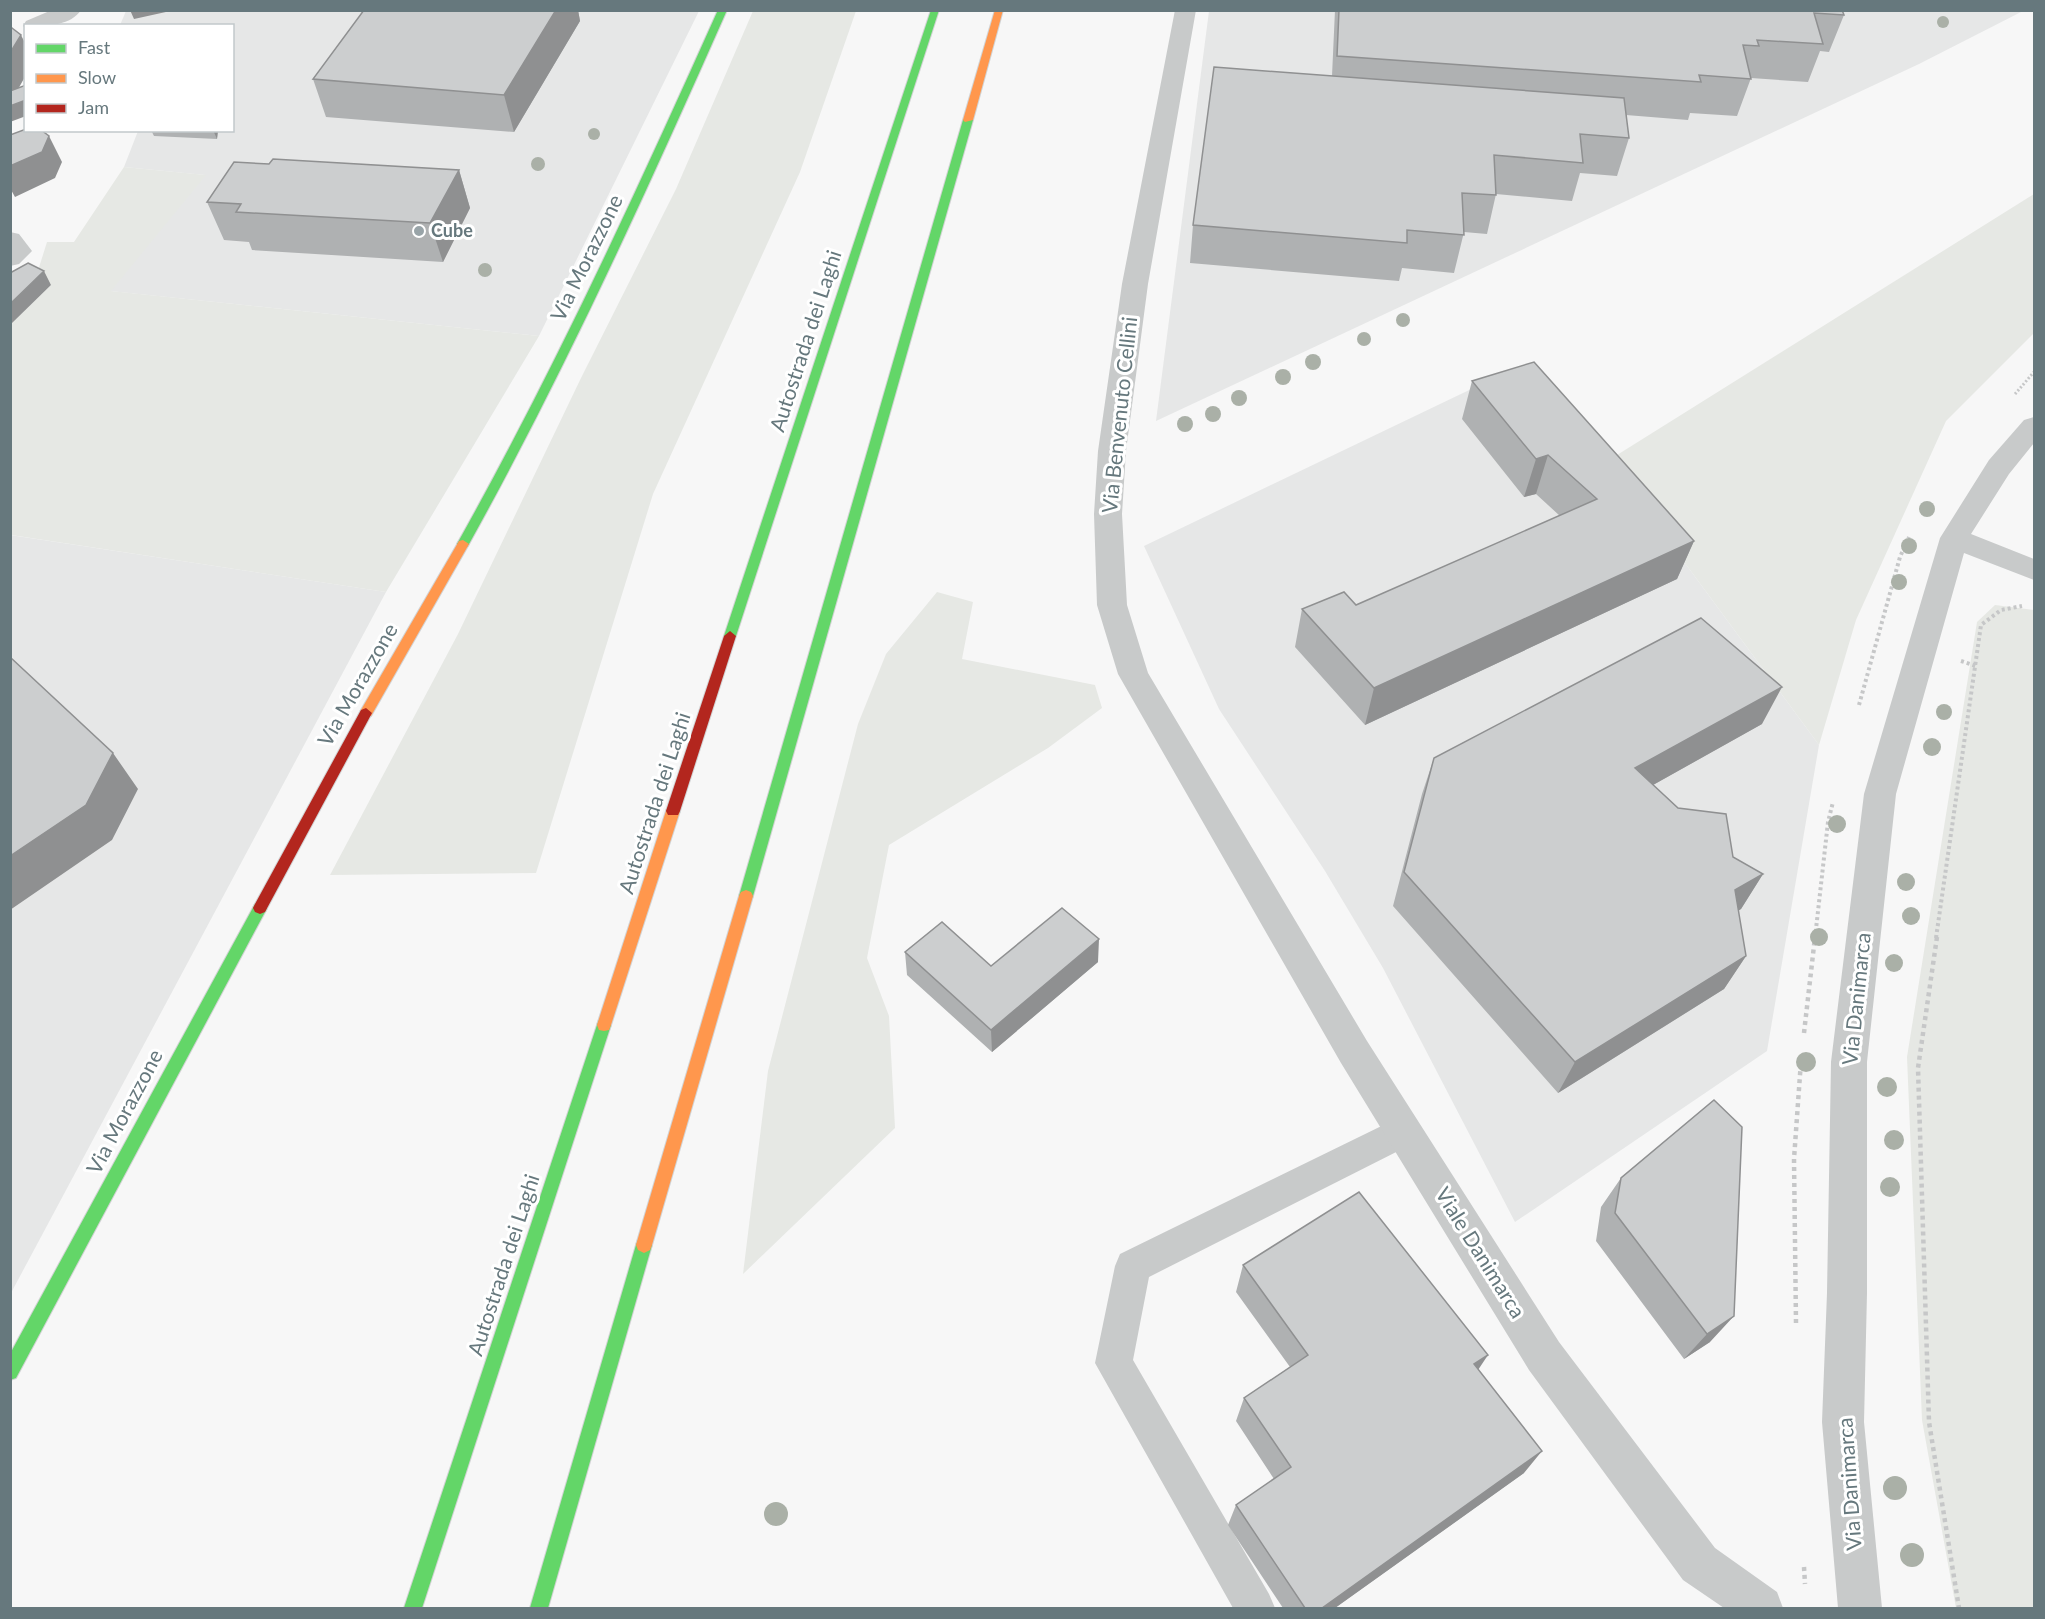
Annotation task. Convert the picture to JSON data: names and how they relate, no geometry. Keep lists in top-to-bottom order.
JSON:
{
  "streets": {
    "main road": ["Via Morazzone", "Autostrada dei Laghi"],
    "street": ["Via Benvenuto Cellini", "Via Danimarca", "Viale Danimarca"]
  },
  "crossings": [
    ["Via Benvenuto Cellini", "Viale Danimarca"]
  ],
  "places": ["Cube"],
  "legend": ["Fast", "Slow", "Jam"]
}
